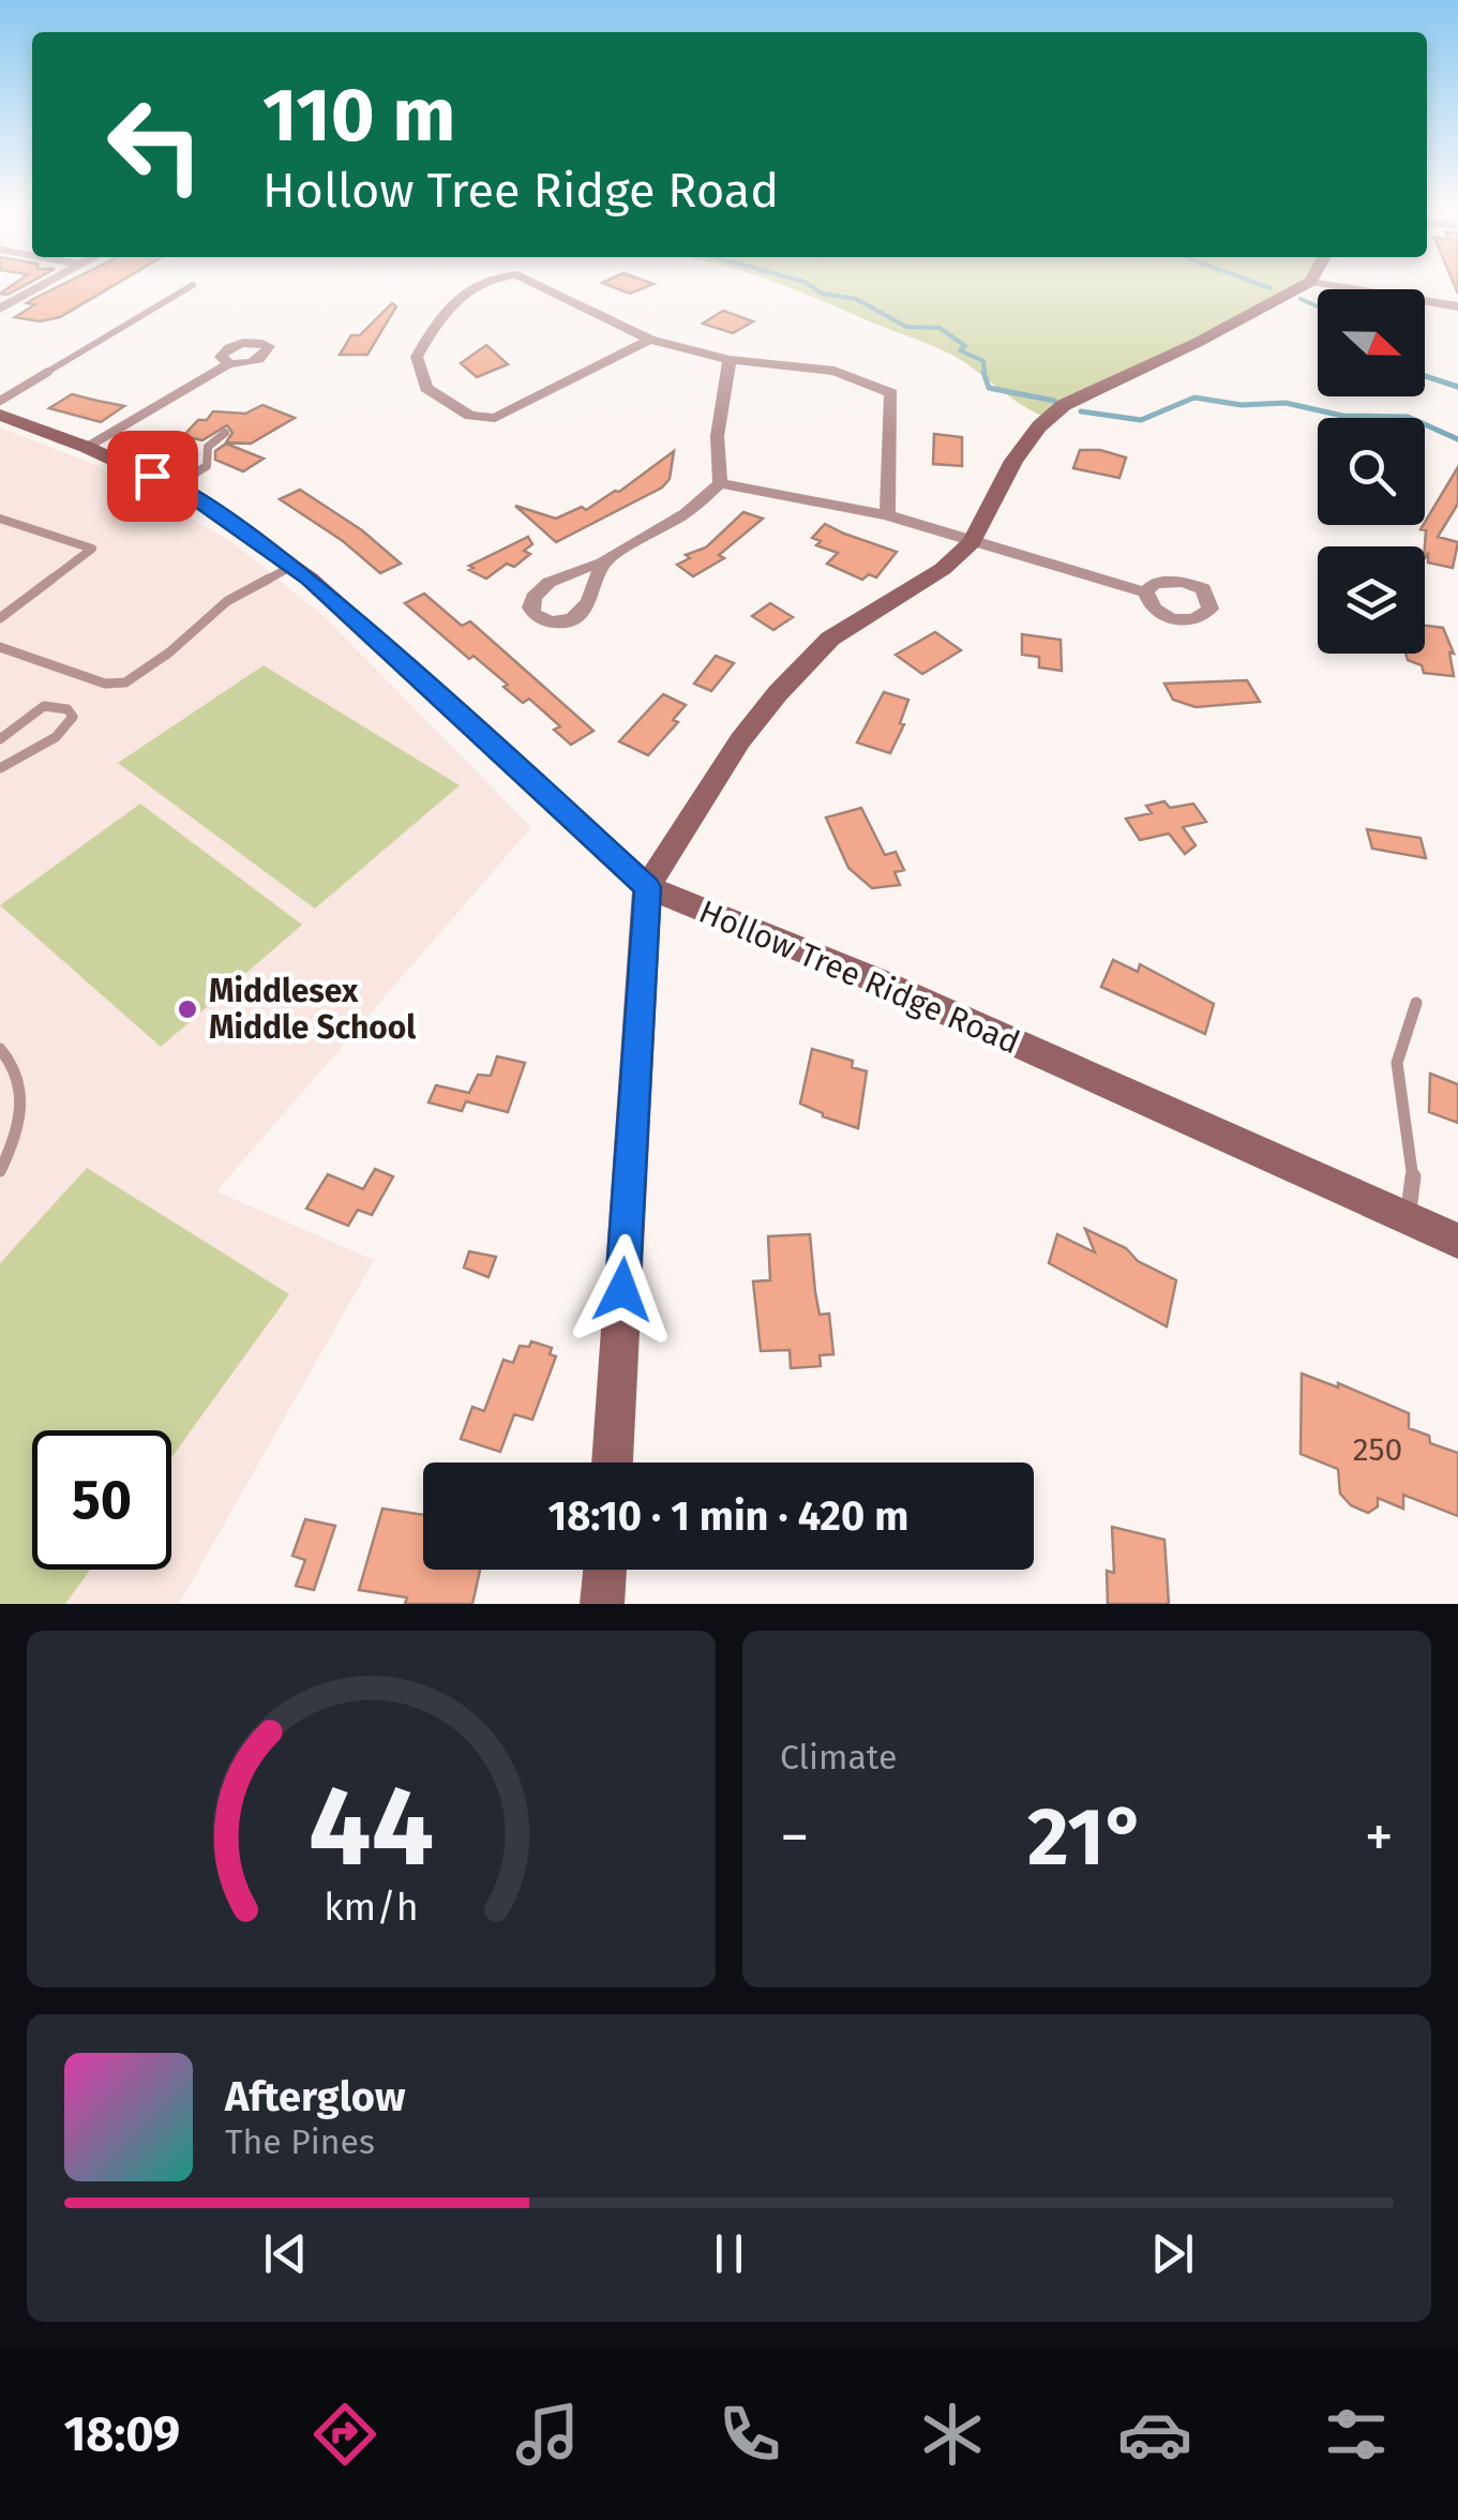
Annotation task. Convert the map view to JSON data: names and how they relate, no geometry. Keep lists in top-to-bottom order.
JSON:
{
  "streets": {
    "street": ["Hollow Tree Ridge Road"]
  },
  "places": ["Middlesex Middle School"],
  "house_numbers": ["250"],
  "north": "right",
  "page": {
    "turn": ["110 m", "Hollow Tree Ridge Road"],
    "limit": "50",
    "trip": "18:10 · 1 min · 420 m",
    "tile": "Climate",
    "heat": ["−", "21°", "+"],
    "song": ["Afterglow", "The Pines"],
    "tabs": "18:09",
    "gauge": ["44", "km/h"]
  }
}
